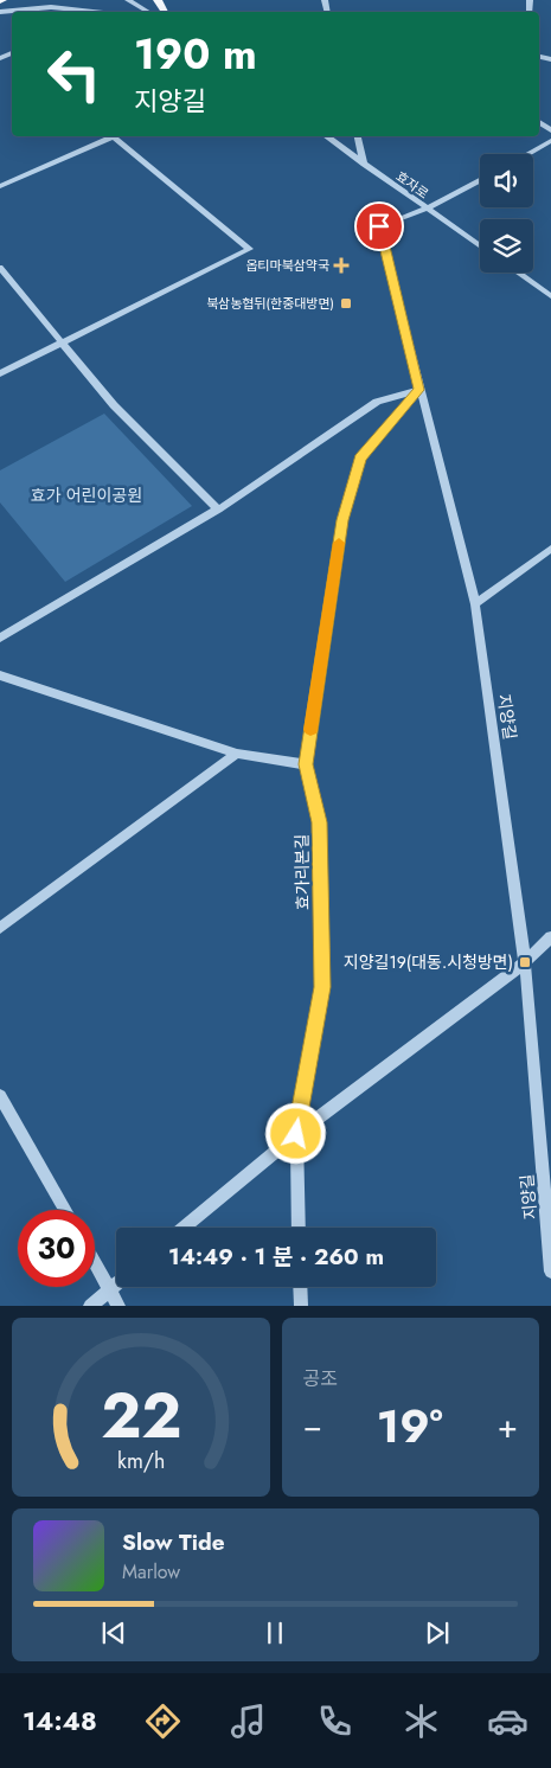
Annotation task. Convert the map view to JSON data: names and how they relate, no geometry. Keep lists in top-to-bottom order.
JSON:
{
  "streets": {
    "street": ["효자로", "지양길", "효가리본길"]
  },
  "crossings": [
    ["효자로", "지양길"],
    ["지양길", "효가리본길"]
  ],
  "parks": ["효가 어린이공원"],
  "places": {
    "health": ["옵티마북삼약국"],
    "transit": ["북삼농협뒤(한중대방면)", "지양길19(대동.시청방면)"]
  },
  "page": {
    "turn": ["190 m", "지양길"],
    "limit": "30",
    "trip": "14:49 · 1 분 · 260 m",
    "tile": "공조",
    "heat": ["−", "19°", "+"],
    "song": ["Slow Tide", "Marlow"],
    "tabs": "14:48",
    "gauge": ["22", "km/h"]
  }
}
